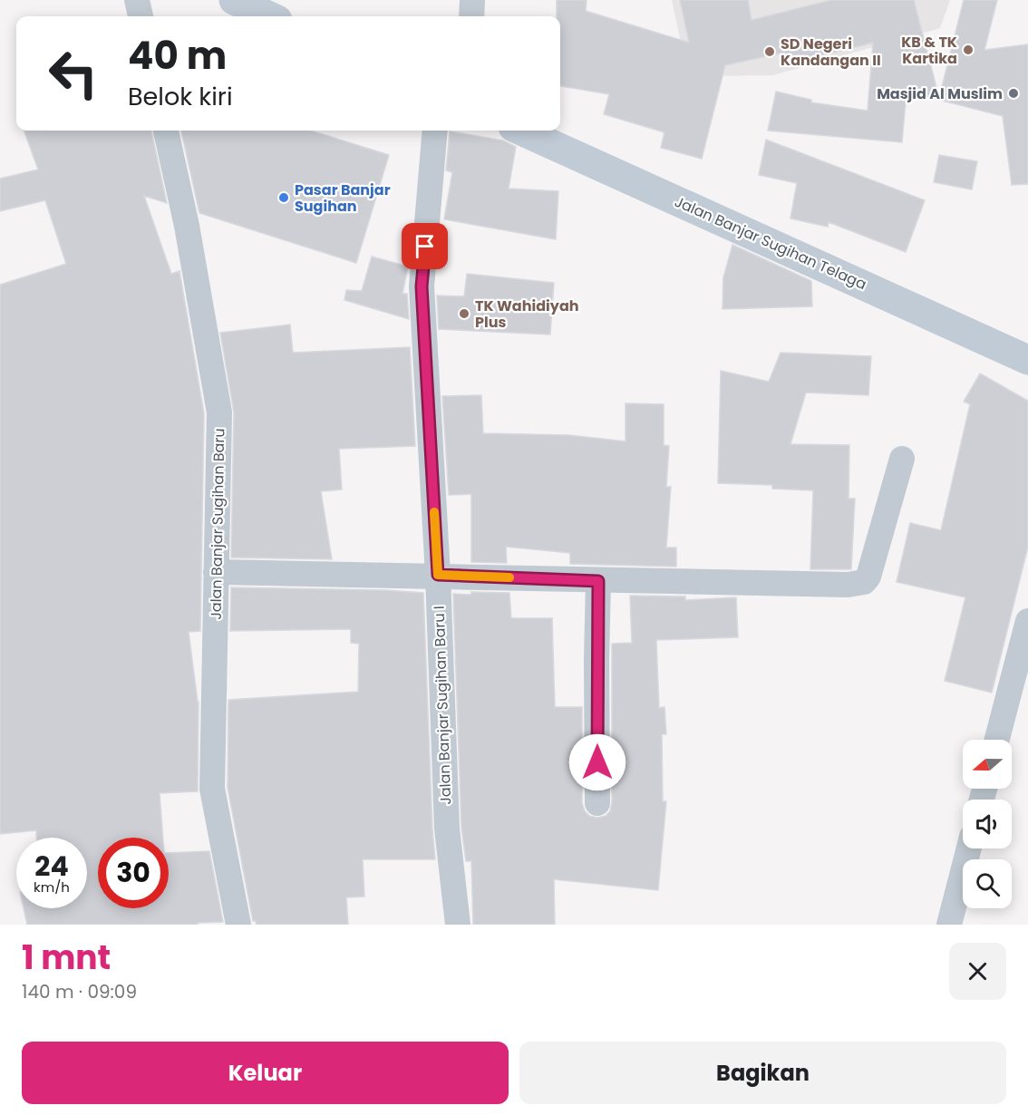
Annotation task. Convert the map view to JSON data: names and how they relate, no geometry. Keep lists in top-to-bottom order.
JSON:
{
  "streets": {
    "main road": ["Jalan Banjar Sugihan Telaga"],
    "street": ["Jalan Banjar Sugihan Baru", "Jalan Banjar Sugihan Baru I"]
  },
  "places": [
    "KB & TK Kartika",
    "SD Negeri Kandangan II",
    "Masjid Al Muslim",
    "Pasar Banjar Sugihan",
    "TK Wahidiyah Plus"
  ],
  "north": "left",
  "page": {
    "turn": ["40 m", "Belok kiri"],
    "speed": "24 km/h",
    "limit": "30",
    "heading": ["1 mnt", "140 m · 09:09"],
    "buttons": ["Keluar", "Bagikan"]
  }
}
